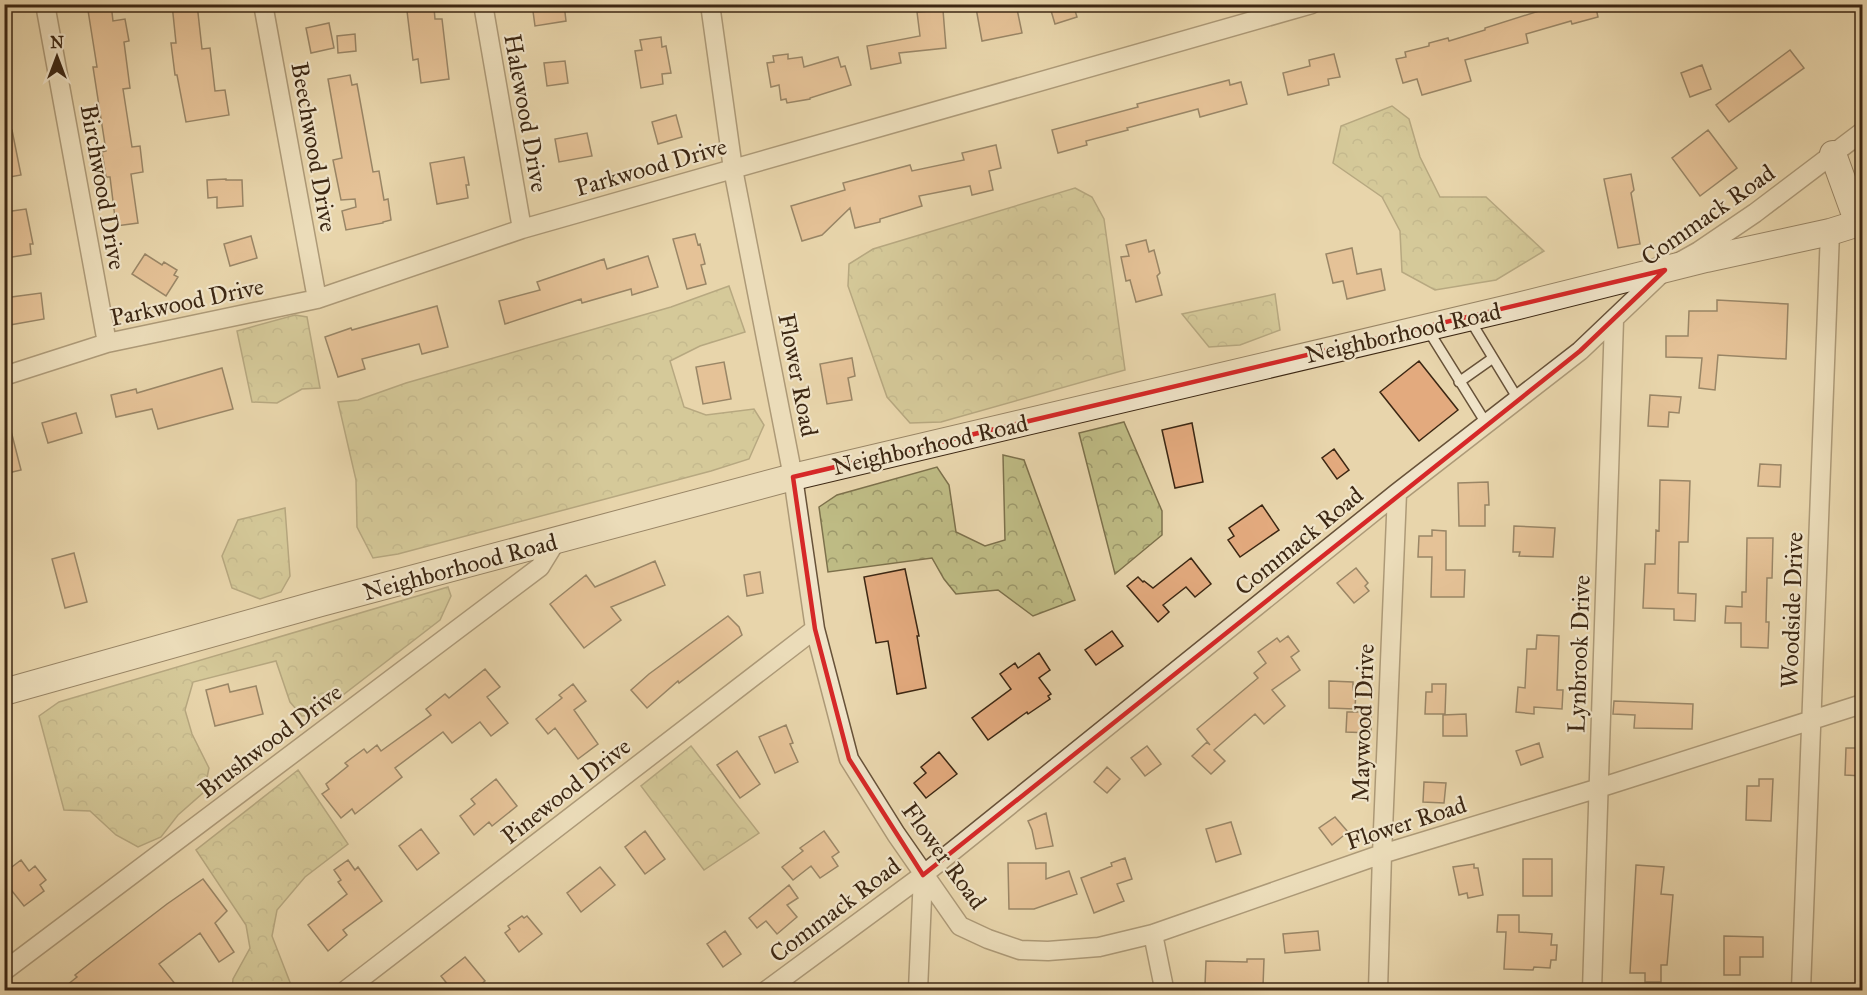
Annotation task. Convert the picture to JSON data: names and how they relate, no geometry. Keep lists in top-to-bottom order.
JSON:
{
  "streets": {
    "main road": ["Neighborhood Road"],
    "street": [
      "Halewood Drive",
      "Beechwood Drive",
      "Parkwood Drive",
      "Birchwood Drive",
      "Commack Road",
      "Flower Road",
      "Woodside Drive",
      "Lynbrook Drive",
      "Maywood Drive",
      "Brushwood Drive",
      "Pinewood Drive"
    ]
  },
  "crossings": [
    ["Halewood Drive", "Parkwood Drive"],
    ["Beechwood Drive", "Parkwood Drive"],
    ["Parkwood Drive", "Birchwood Drive"],
    ["Parkwood Drive", "Flower Road"],
    ["Commack Road", "Neighborhood Road"],
    ["Commack Road", "Flower Road"],
    ["Commack Road", "Lynbrook Drive"],
    ["Commack Road", "Maywood Drive"],
    ["Neighborhood Road", "Flower Road"],
    ["Neighborhood Road", "Woodside Drive"],
    ["Neighborhood Road", "Brushwood Drive"],
    ["Flower Road", "Woodside Drive"],
    ["Flower Road", "Lynbrook Drive"],
    ["Flower Road", "Maywood Drive"],
    ["Flower Road", "Pinewood Drive"]
  ],
  "north": "top"
}
